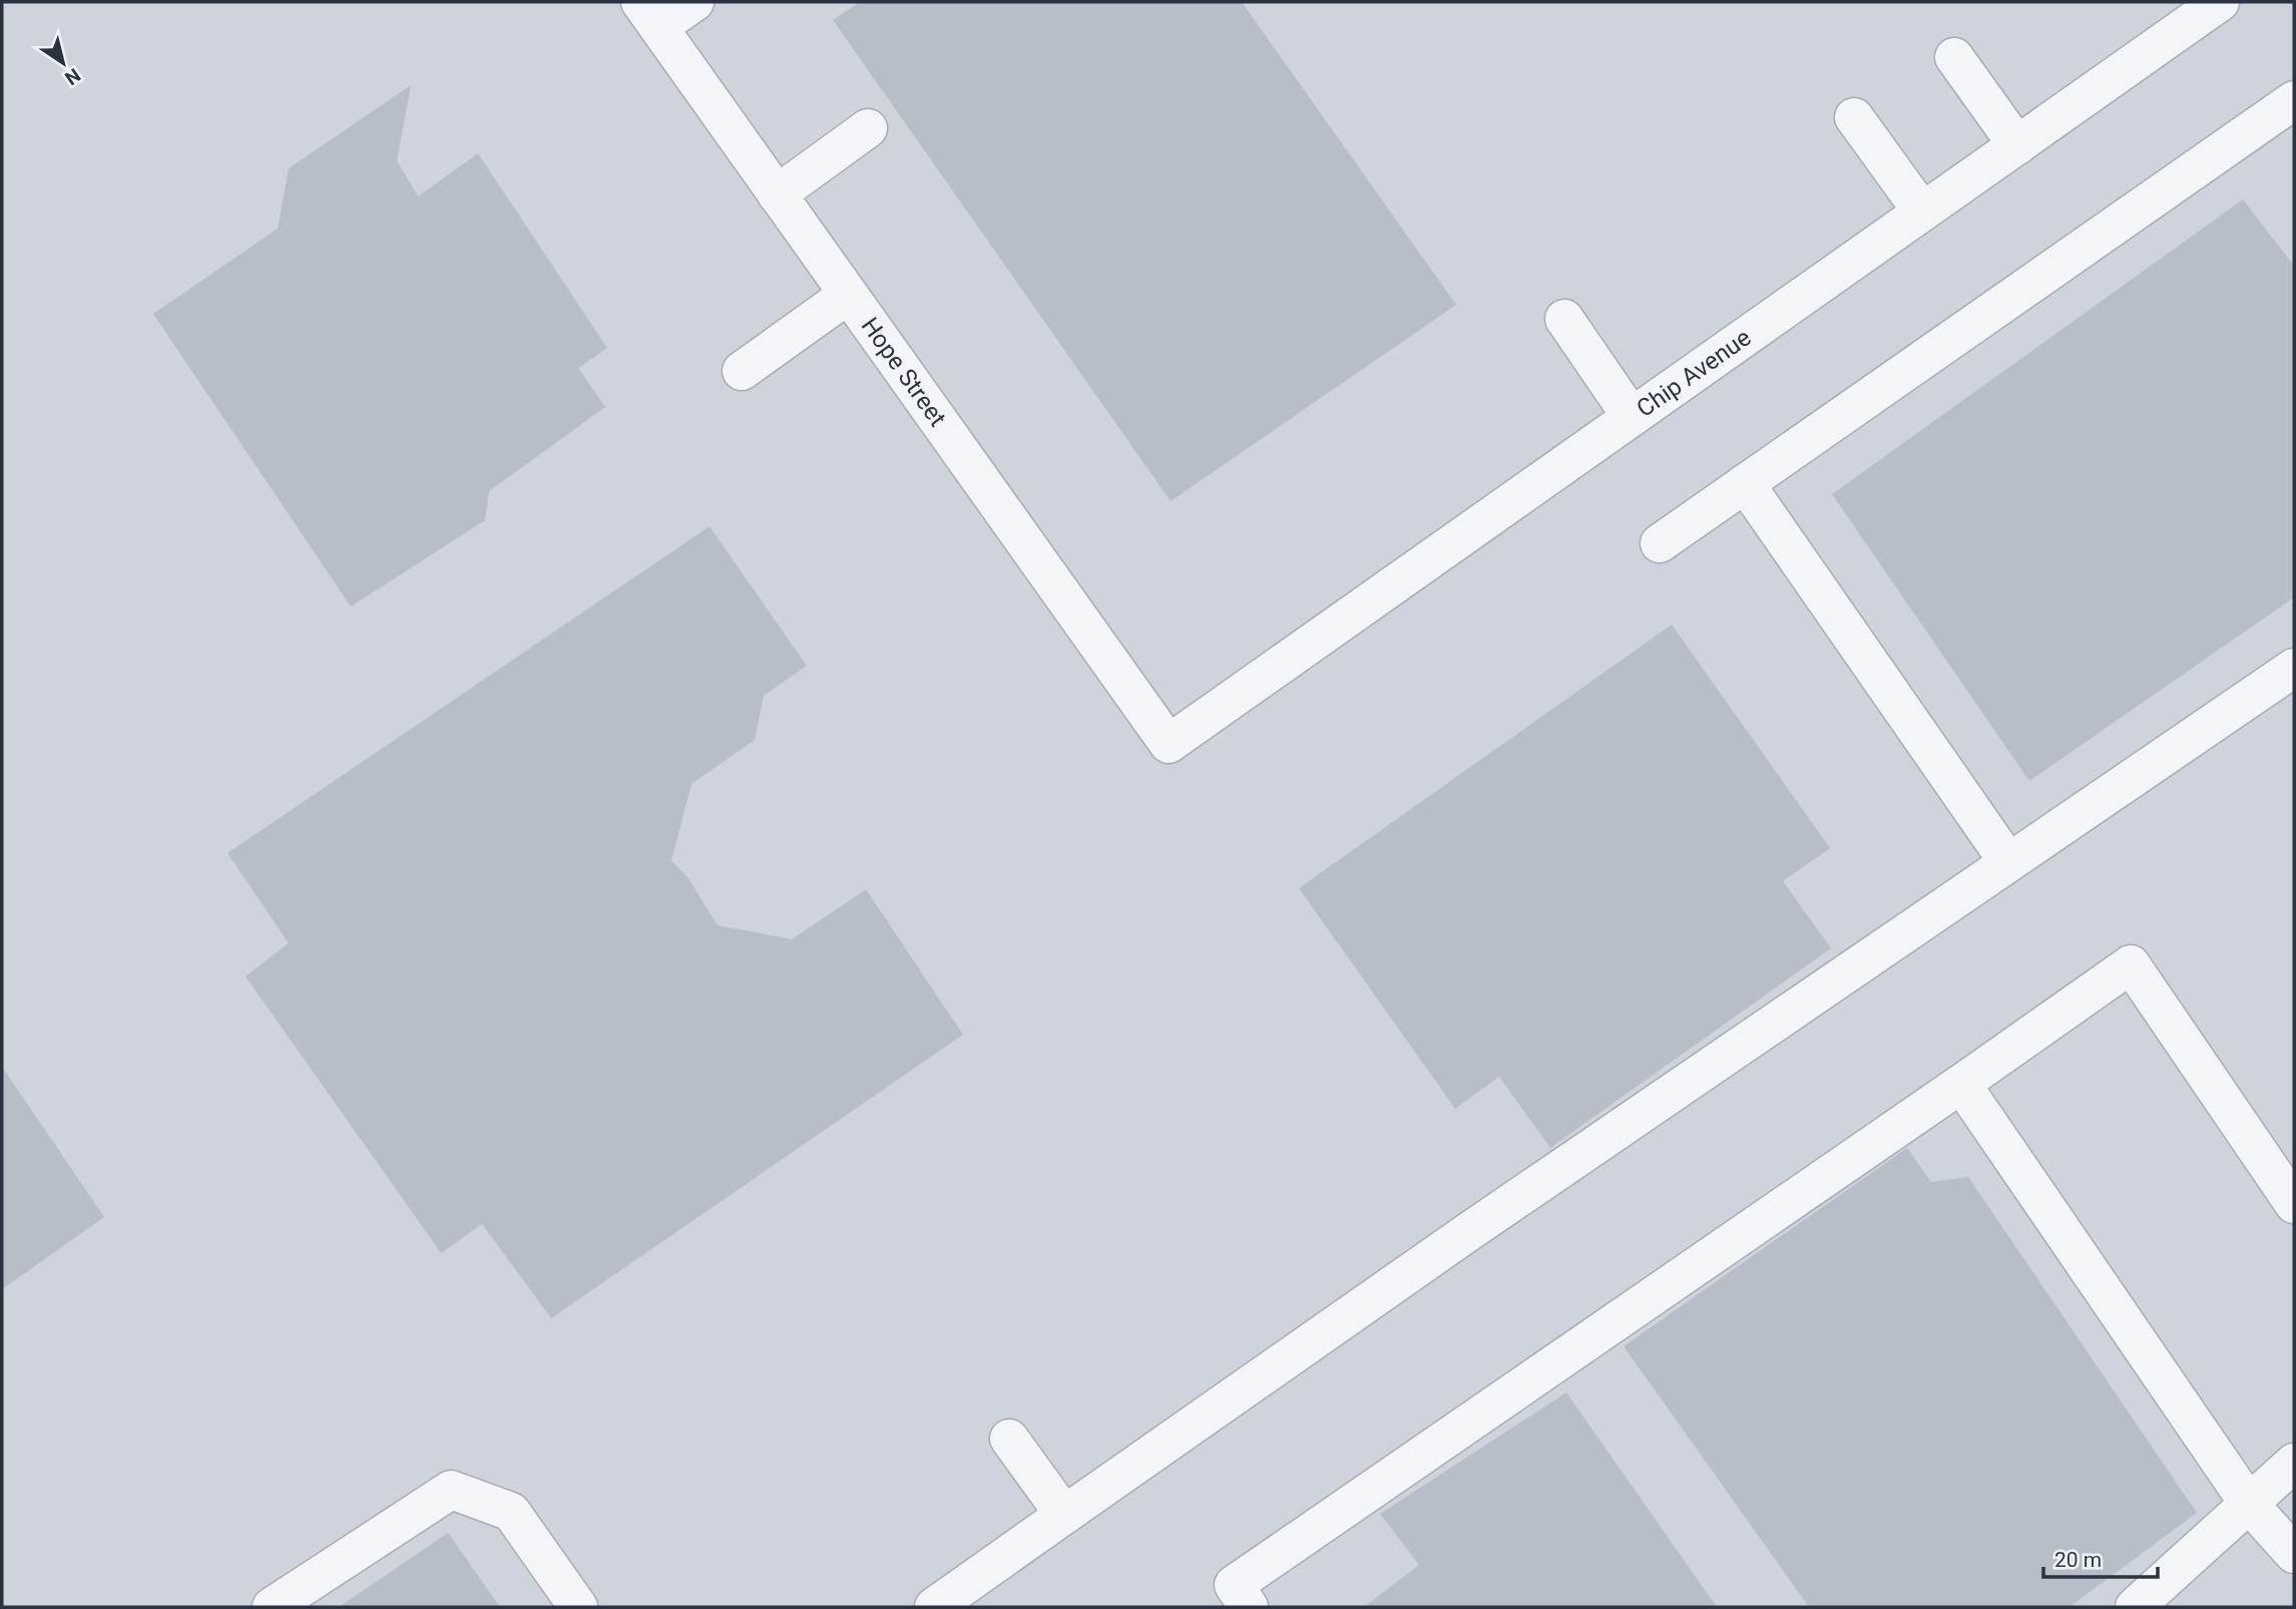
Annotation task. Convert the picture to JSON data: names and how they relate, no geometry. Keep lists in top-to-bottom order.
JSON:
{
  "streets": {
    "street": ["Hope Street", "Chip Avenue"]
  },
  "crossings": [
    ["Hope Street", "Chip Avenue"]
  ],
  "scale_bar": "20 m",
  "north": "bottom right"
}
